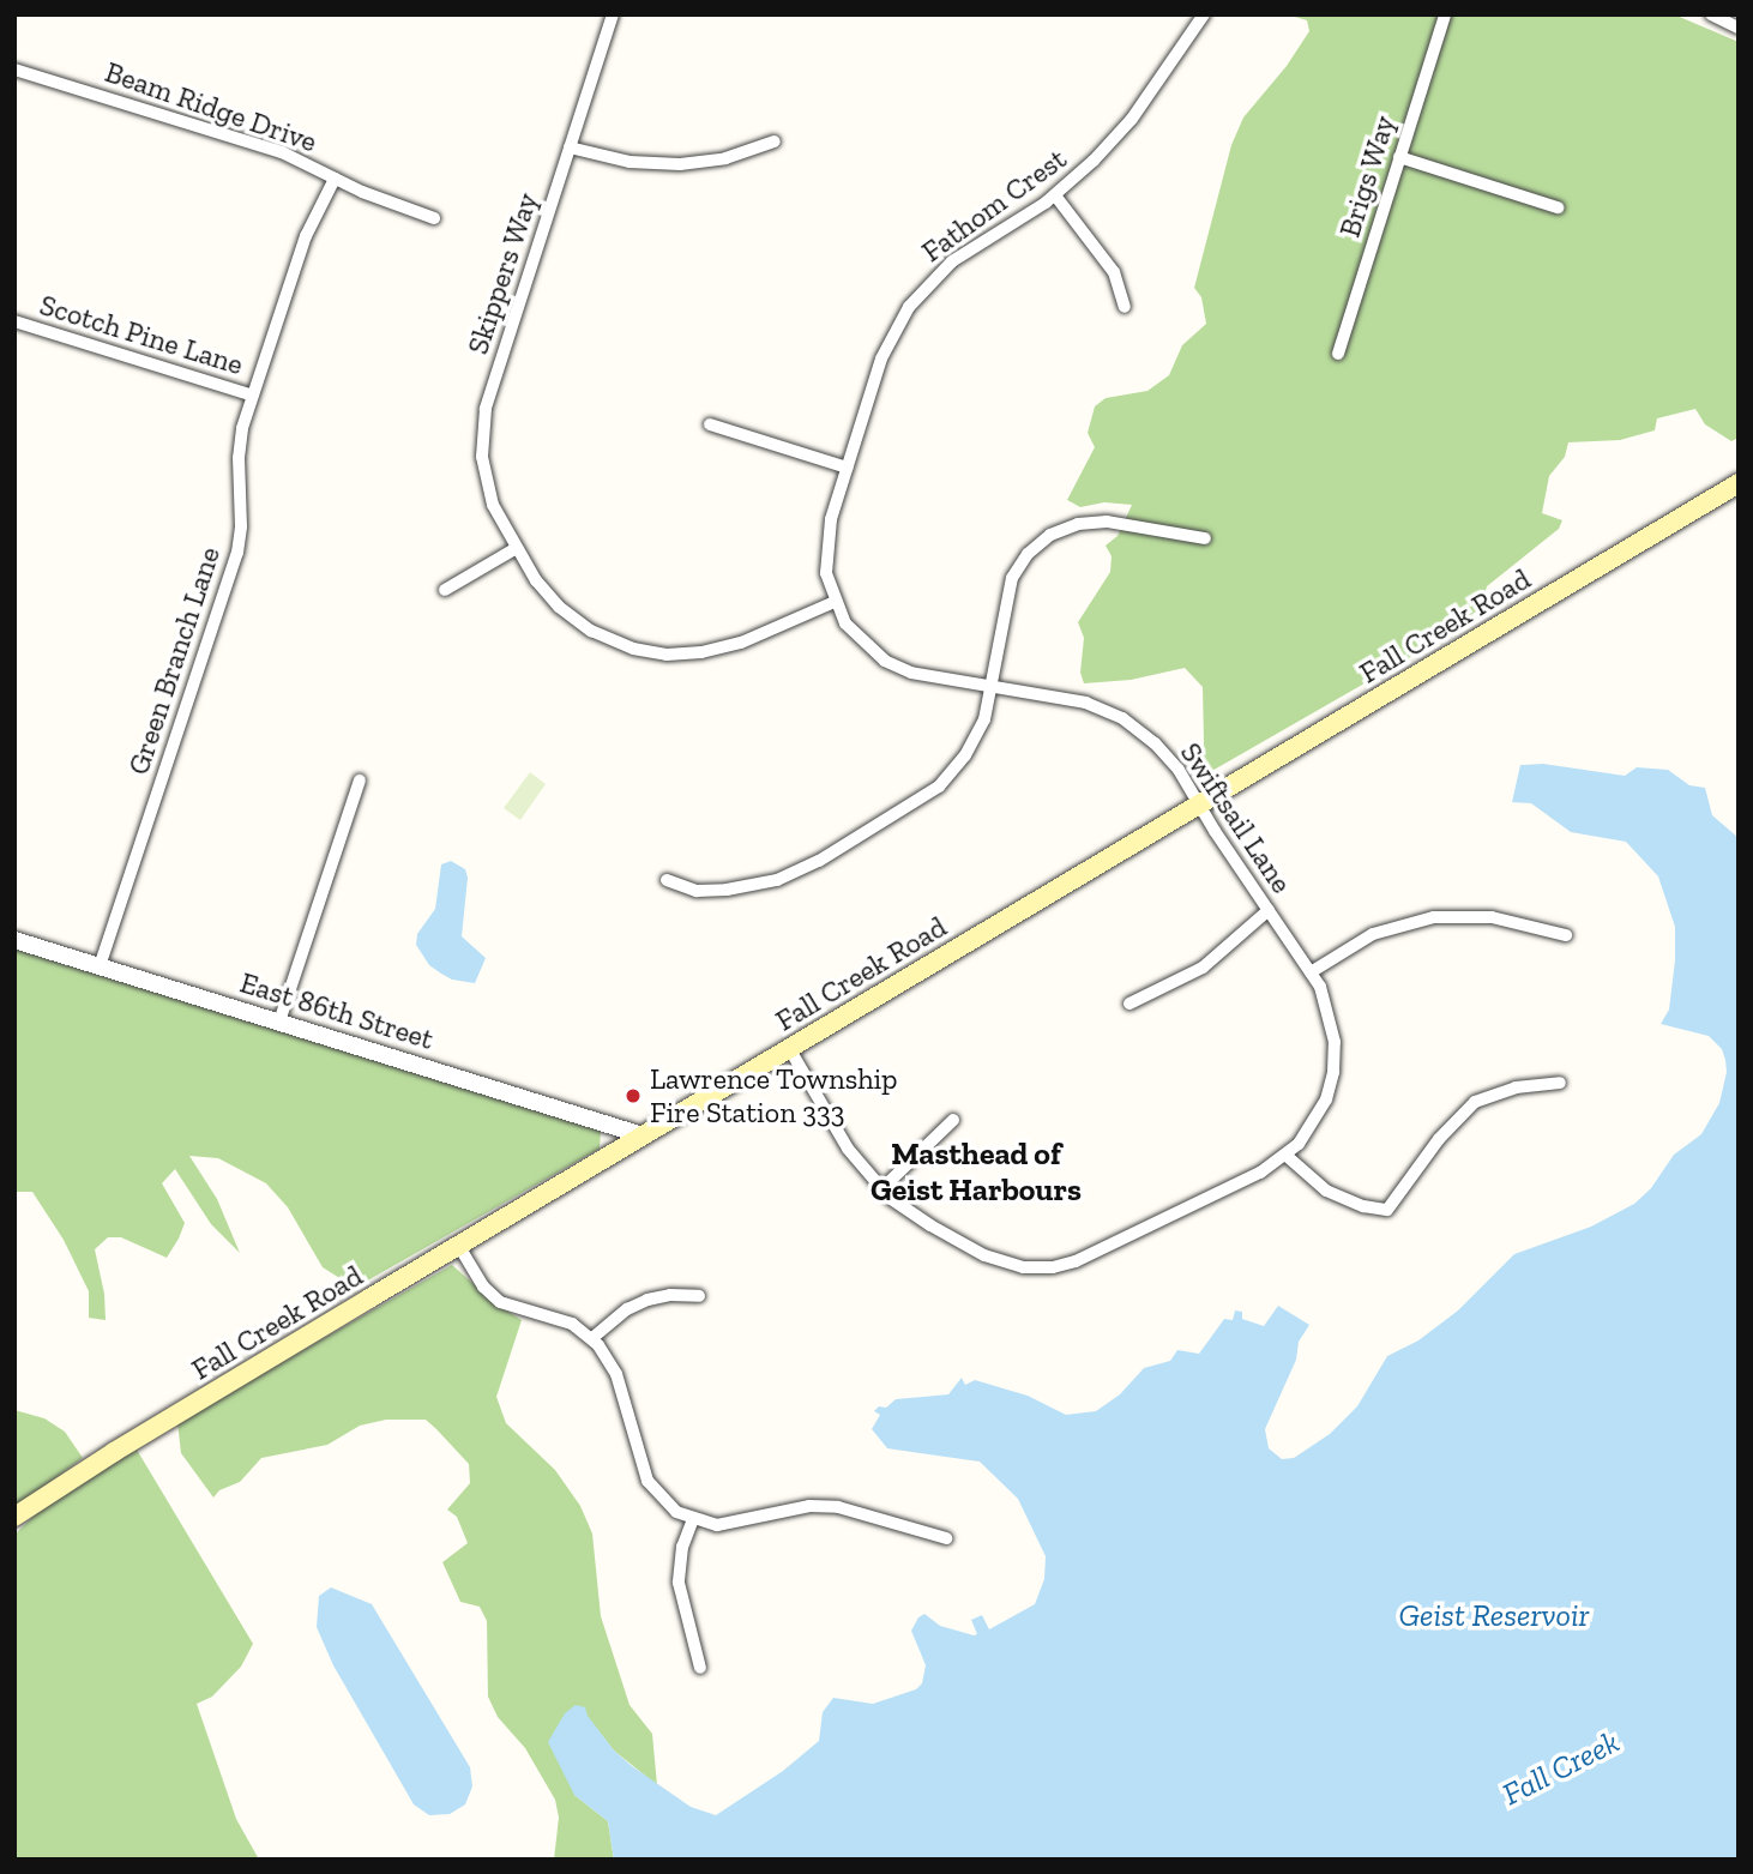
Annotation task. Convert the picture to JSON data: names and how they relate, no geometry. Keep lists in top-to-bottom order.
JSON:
{
  "streets": {
    "main road": ["Fall Creek Road"],
    "street": [
      "Beam Ridge Drive",
      "Brigs Way",
      "Fathom Crest",
      "Skippers Way",
      "Scotch Pine Lane",
      "Green Branch Lane",
      "Swiftsail Lane",
      "East 86th Street"
    ]
  },
  "crossings": [
    ["Beam Ridge Drive", "Green Branch Lane"],
    ["Fathom Crest", "Skippers Way"],
    ["Fathom Crest", "Swiftsail Lane"],
    ["Skippers Way", "Swiftsail Lane"],
    ["Scotch Pine Lane", "Green Branch Lane"],
    ["Fall Creek Road", "Swiftsail Lane"],
    ["Fall Creek Road", "East 86th Street"],
    ["Green Branch Lane", "East 86th Street"]
  ],
  "districts": ["Masthead of Geist Harbours"],
  "water": ["Geist Reservoir", "Fall Creek"],
  "places": ["Lawrence Township Fire Station 333"]
}
